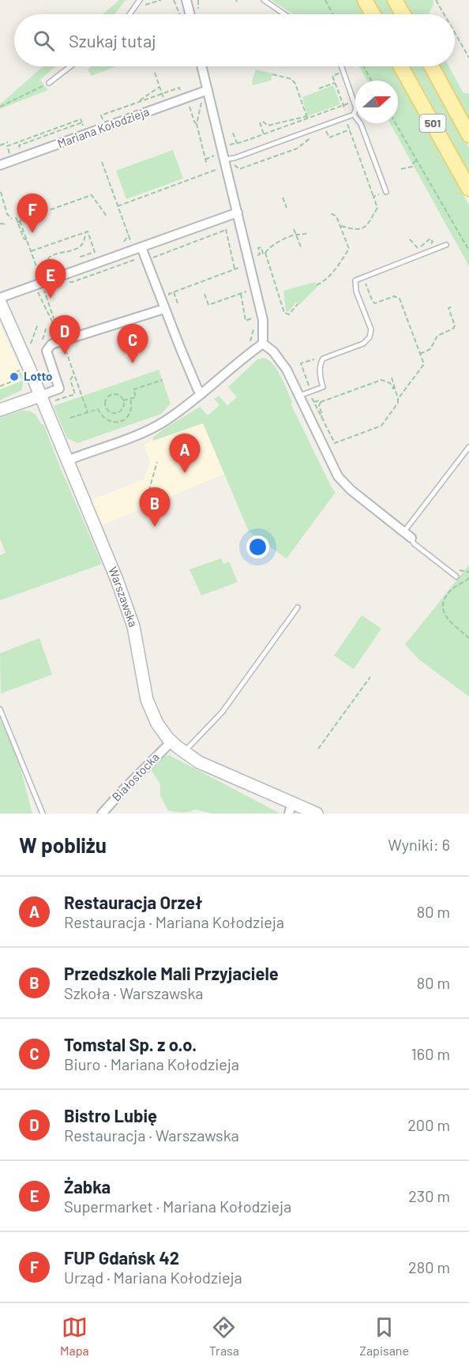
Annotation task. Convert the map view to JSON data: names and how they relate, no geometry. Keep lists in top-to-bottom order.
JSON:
{
  "streets": {
    "main road": ["501"],
    "street": ["Mariana Kołodzieja", "Warszawska", "Białostocka"]
  },
  "crossings": [
    ["Warszawska", "Białostocka"]
  ],
  "places": ["Lotto"],
  "north": "right",
  "page": {
    "search": "Szukaj tutaj",
    "pins": [
      "F",
      "E",
      "D",
      "C",
      "A",
      "B"
    ],
    "heading": ["W pobliżu", "Wyniki: 6"],
    "list": [
      {
        "mark": "A",
        "name": "Restauracja Orzeł",
        "note": "Restauracja · Mariana Kołodzieja",
        "value": "80 m"
      },
      {
        "mark": "B",
        "name": "Przedszkole Mali Przyjaciele",
        "note": "Szkoła · Warszawska",
        "value": "80 m"
      },
      {
        "mark": "C",
        "name": "Tomstal Sp. z o.o.",
        "note": "Biuro · Mariana Kołodzieja",
        "value": "160 m"
      },
      {
        "mark": "D",
        "name": "Bistro Lubię",
        "note": "Restauracja · Warszawska",
        "value": "200 m"
      },
      {
        "mark": "E",
        "name": "Żabka",
        "note": "Supermarket · Mariana Kołodzieja",
        "value": "230 m"
      },
      {
        "mark": "F",
        "name": "FUP Gdańsk 42",
        "note": "Urząd · Mariana Kołodzieja",
        "value": "280 m"
      }
    ],
    "nav": ["Mapa", "Trasa", "Zapisane"]
  }
}
